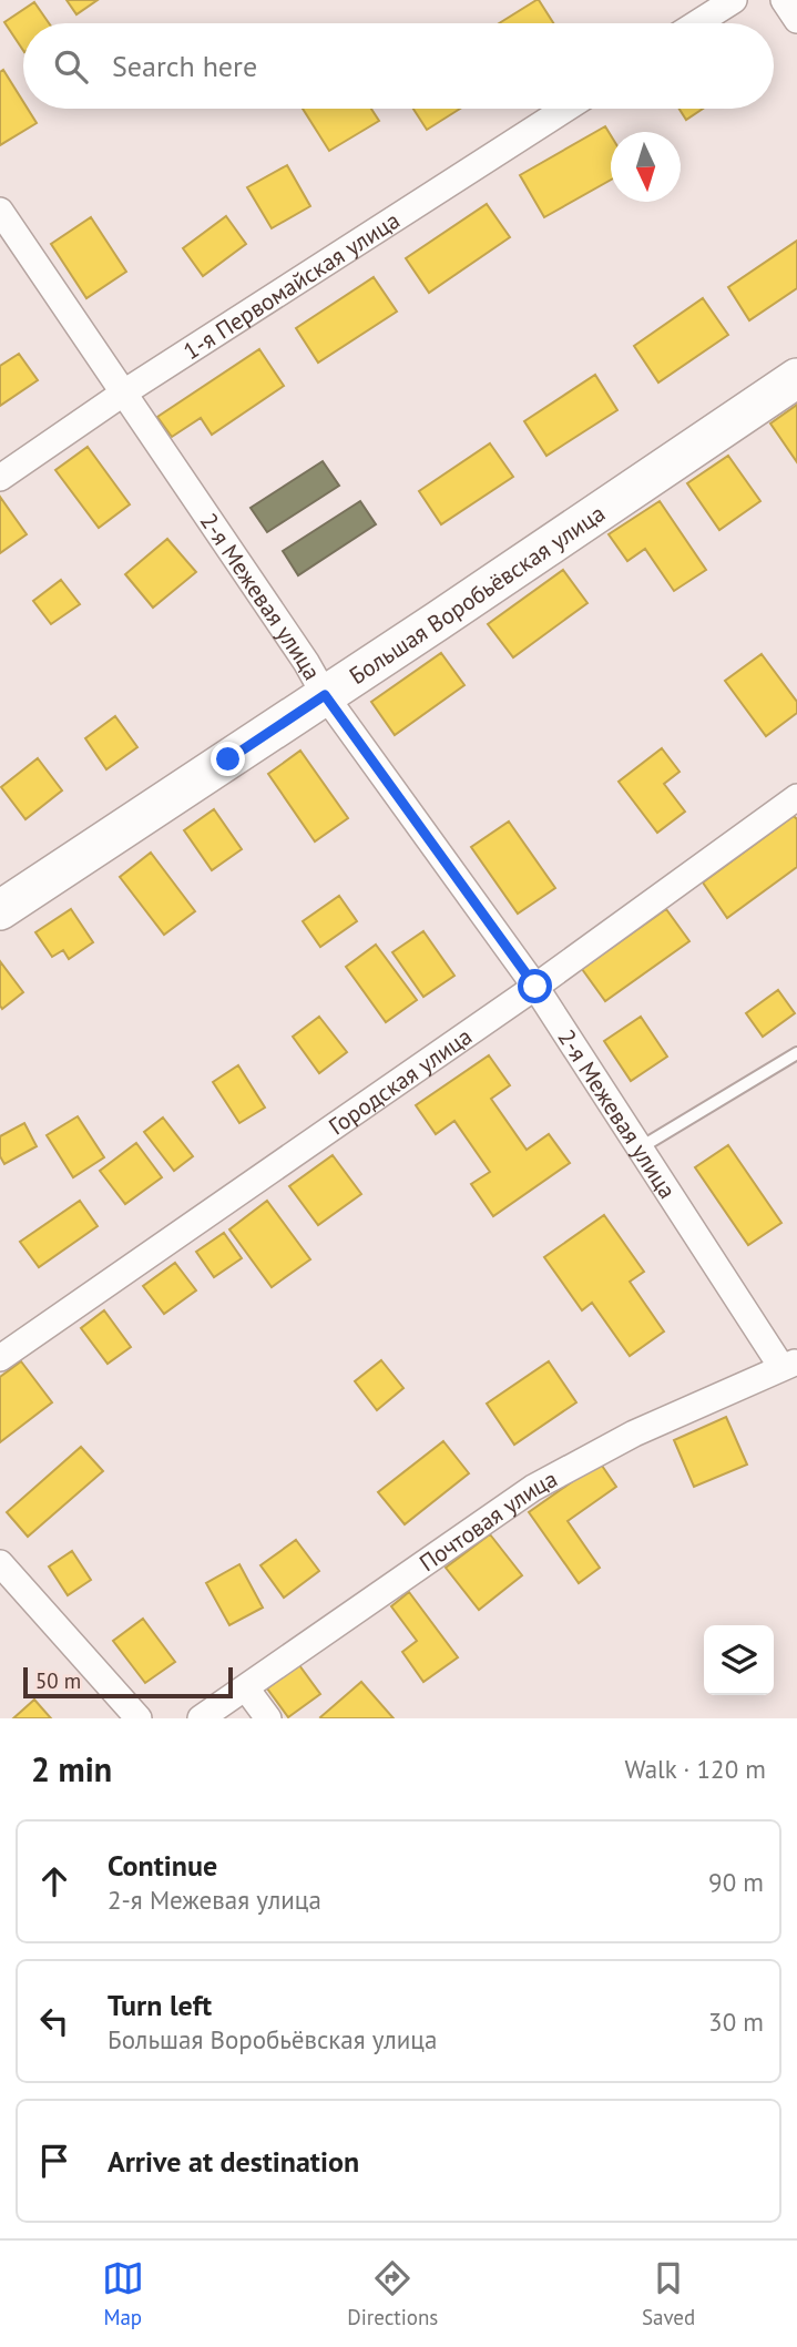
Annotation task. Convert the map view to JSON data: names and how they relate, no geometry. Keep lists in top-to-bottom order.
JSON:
{
  "streets": {
    "main road": ["Большая Воробьёвская улица"],
    "street": [
      "1-я Первомайская улица",
      "2-я Межевая улица",
      "Городская улица",
      "Почтовая улица"
    ]
  },
  "crossings": [
    ["1-я Первомайская улица", "2-я Межевая улица"],
    ["Большая Воробьёвская улица", "2-я Межевая улица"],
    ["2-я Межевая улица", "Городская улица"],
    ["2-я Межевая улица", "Почтовая улица"]
  ],
  "scale_bar": "50 m",
  "north": "bottom",
  "page": {
    "search": "Search here",
    "scale": "50 m",
    "heading": ["2 min", "Walk · 120 m"],
    "list": [
      ["Continue", "2-я Межевая улица", "90 m"],
      ["Turn left", "Большая Воробьёвская улица", "30 m"],
      "Arrive at destination"
    ],
    "nav": ["Map", "Directions", "Saved"]
  }
}
